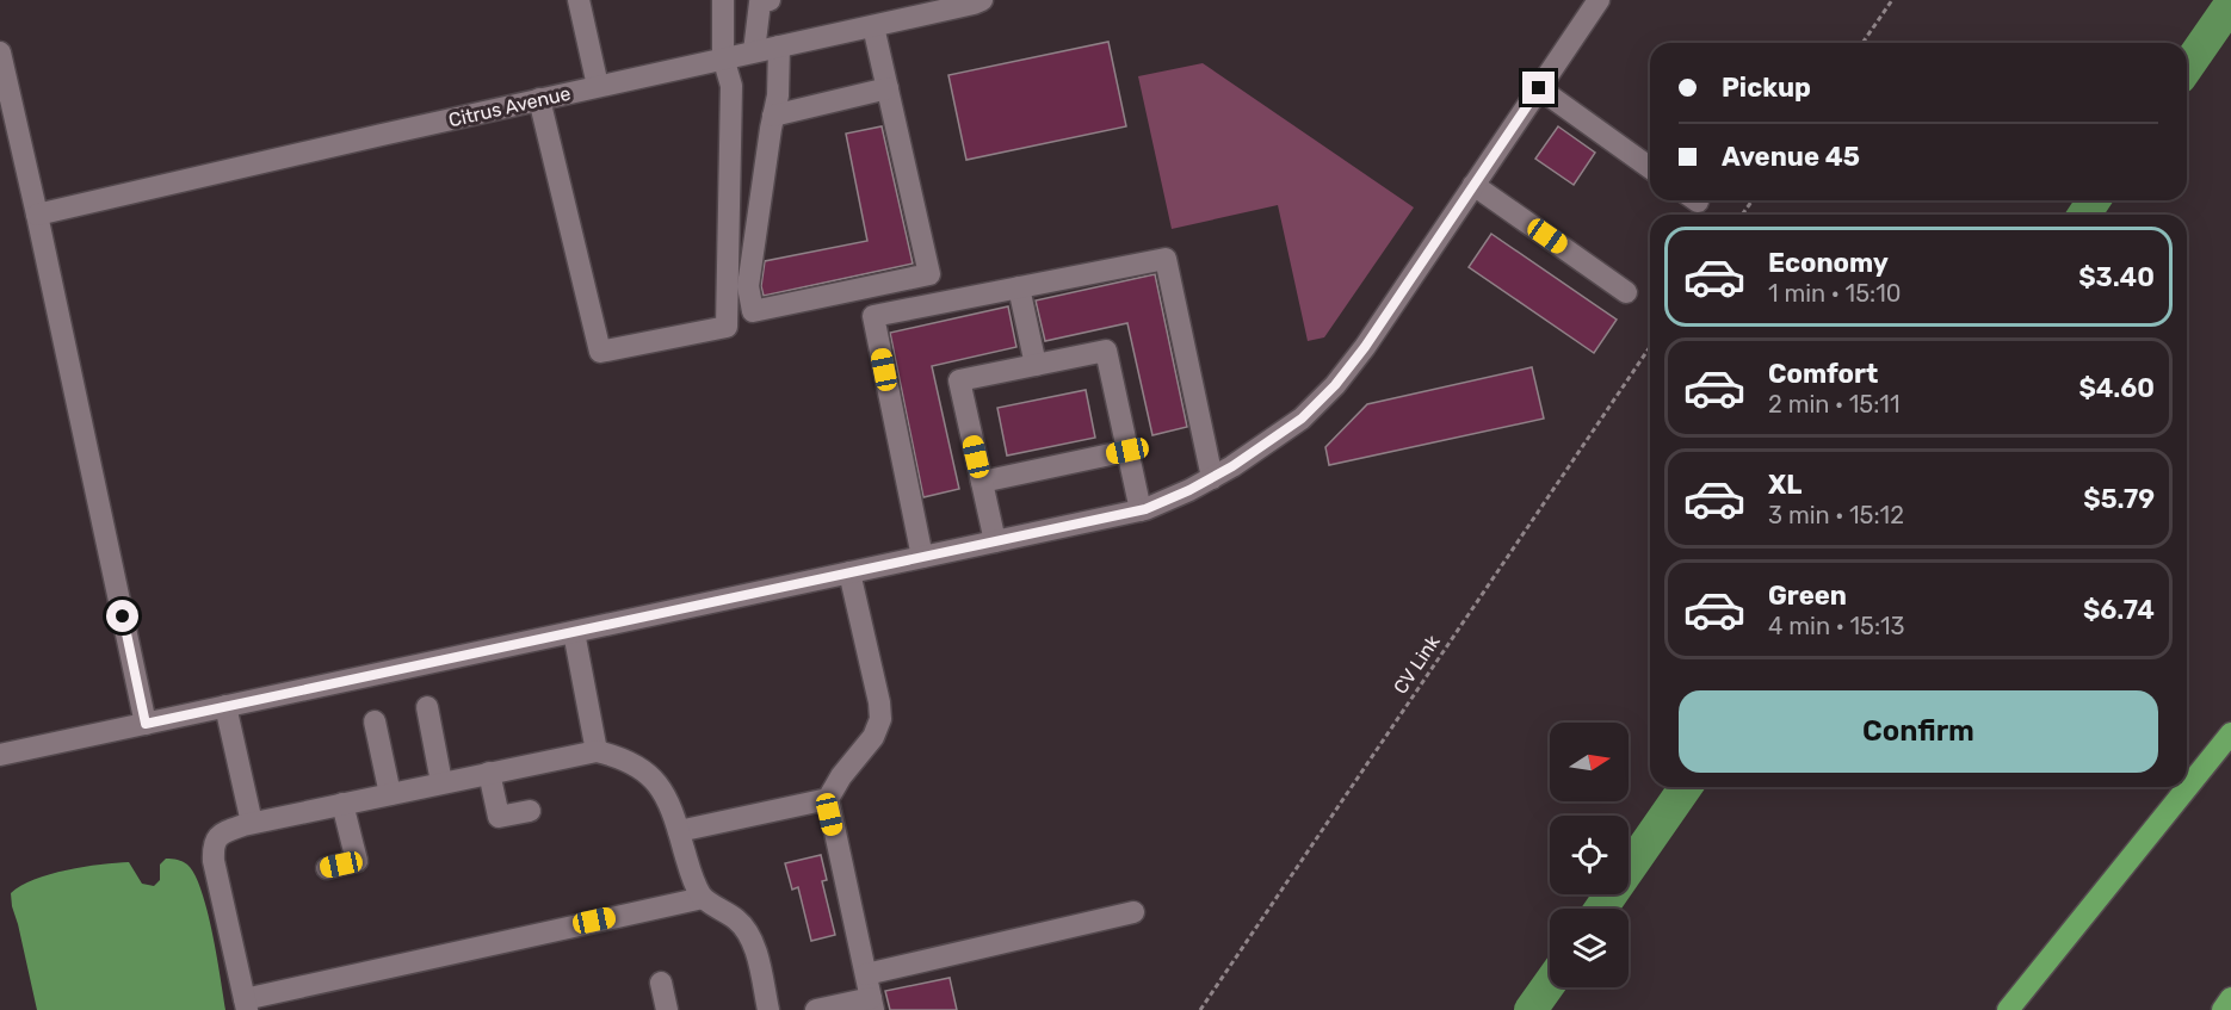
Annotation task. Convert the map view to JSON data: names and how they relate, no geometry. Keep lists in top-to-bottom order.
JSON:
{
  "streets": {
    "street": ["Citrus Avenue"],
    "path": ["CV Link"]
  },
  "north": "right",
  "page": {
    "banner": ["Pickup", "Avenue 45"],
    "list": [
      {
        "name": "Economy",
        "note": "1 min · 15:10",
        "value": "$3.40"
      },
      {
        "name": "Comfort",
        "note": "2 min · 15:11",
        "value": "$4.60"
      },
      {
        "name": "XL",
        "note": "3 min · 15:12",
        "value": "$5.79"
      },
      {
        "name": "Green",
        "note": "4 min · 15:13",
        "value": "$6.74"
      }
    ],
    "buttons": "Confirm"
  }
}
